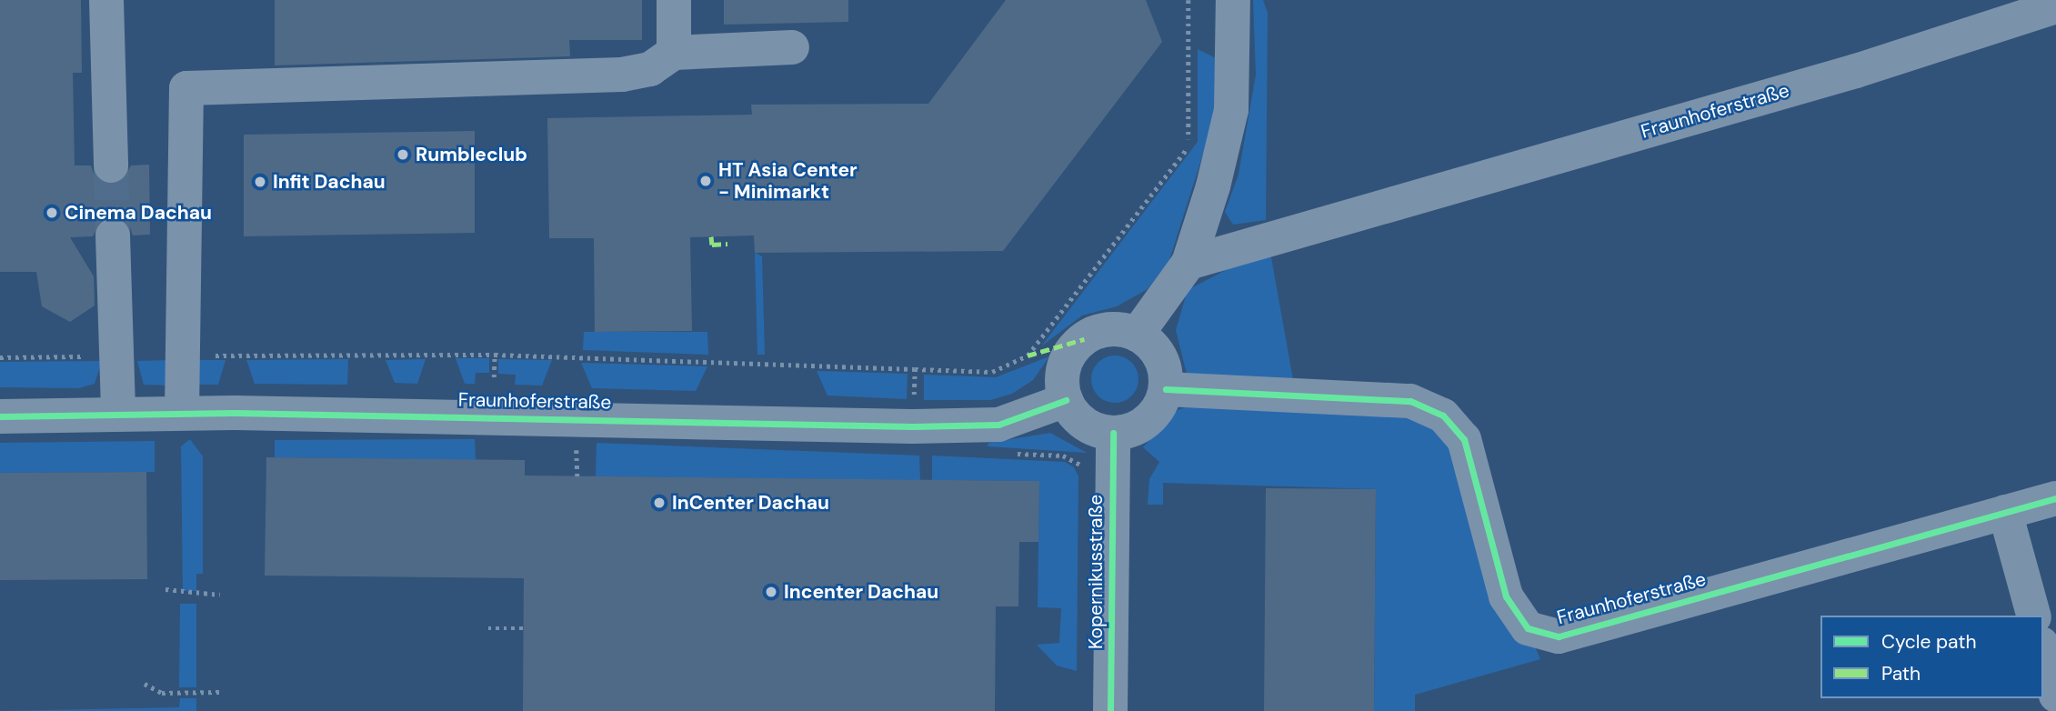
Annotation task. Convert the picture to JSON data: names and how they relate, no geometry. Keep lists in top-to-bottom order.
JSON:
{
  "streets": {
    "street": ["Fraunhoferstraße", "Kopernikusstraße"]
  },
  "crossings": [
    ["Fraunhoferstraße", "Kopernikusstraße"]
  ],
  "places": [
    "Rumbleclub",
    "HT Asia Center - Minimarkt",
    "Infit Dachau",
    "Cinema Dachau",
    "InCenter Dachau",
    "Incenter Dachau"
  ],
  "legend": ["Cycle path", "Path"]
}
